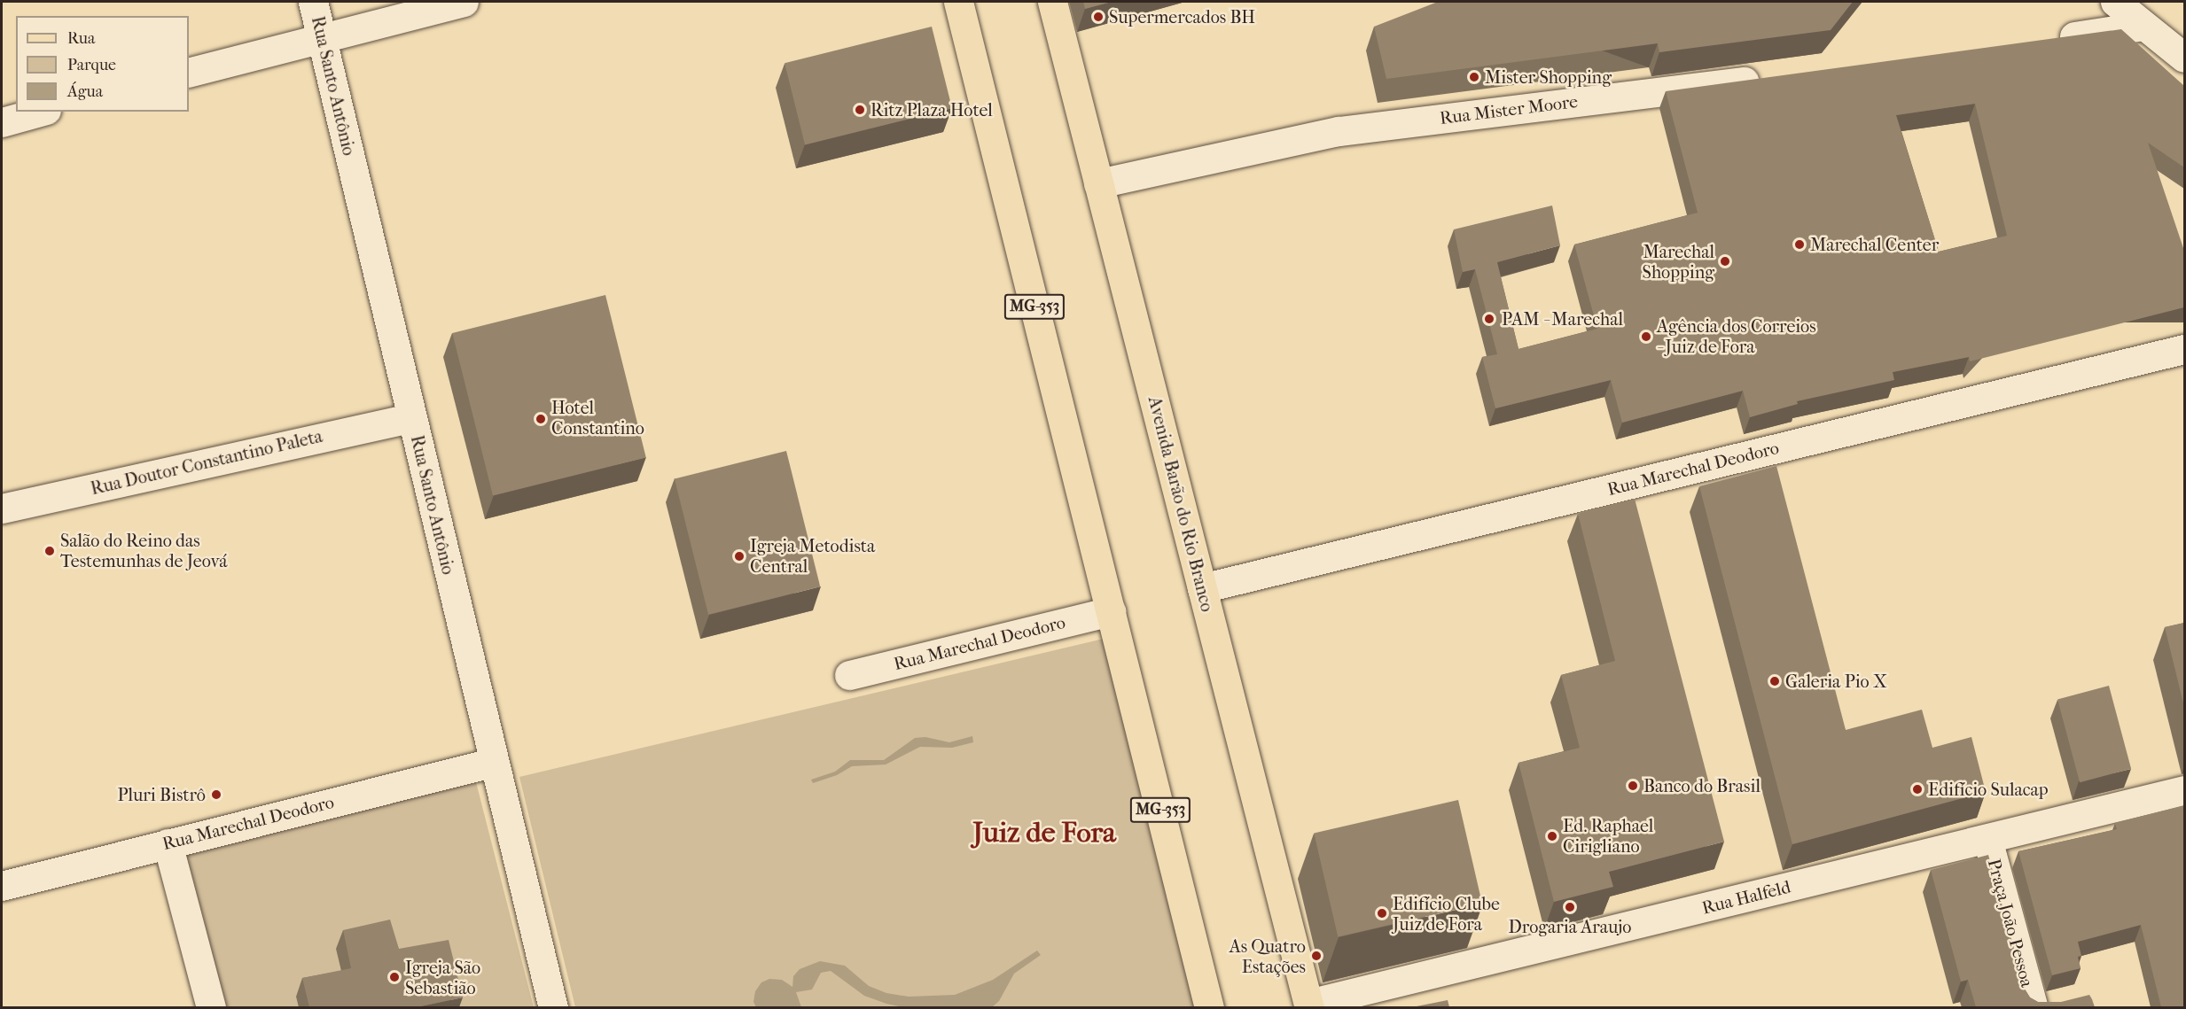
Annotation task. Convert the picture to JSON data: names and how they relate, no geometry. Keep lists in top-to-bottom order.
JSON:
{
  "streets": {
    "main road": ["MG-353", "Avenida Barão do Rio Branco"],
    "street": [
      "Rua Santo Antônio",
      "Rua Mister Moore",
      "Rua Doutor Constantino Paleta",
      "Rua Marechal Deodoro",
      "Rua Halfeld",
      "Praça João Pessoa"
    ]
  },
  "crossings": [
    ["Rua Santo Antônio", "Rua Doutor Constantino Paleta"],
    ["Rua Santo Antônio", "Rua Marechal Deodoro"],
    ["Rua Mister Moore", "Avenida Barão do Rio Branco"],
    ["MG-353", "Rua Marechal Deodoro"],
    ["Rua Marechal Deodoro", "Avenida Barão do Rio Branco"],
    ["Avenida Barão do Rio Branco", "Rua Halfeld"],
    ["Rua Halfeld", "Praça João Pessoa"]
  ],
  "districts": ["Juiz de Fora"],
  "places": [
    "Supermercados BH",
    "Mister Shopping",
    "Ritz Plaza Hotel",
    "Marechal Center",
    "Marechal Shopping",
    "PAM - Marechal",
    "Agência dos Correios - Juiz de Fora",
    "Hotel Constantino",
    "Salão do Reino das Testemunhas de Jeová",
    "Igreja Metodista Central",
    "Galeria Pio X",
    "Banco do Brasil",
    "Edifício Sulacap",
    "Pluri Bistrô",
    "Ed. Raphael Cirigliano",
    "Drogaria Araujo",
    "Edifício Clube Juiz de Fora",
    "As Quatro Estações",
    "Igreja São Sebastião"
  ],
  "legend": ["Rua", "Parque", "Água"]
}
